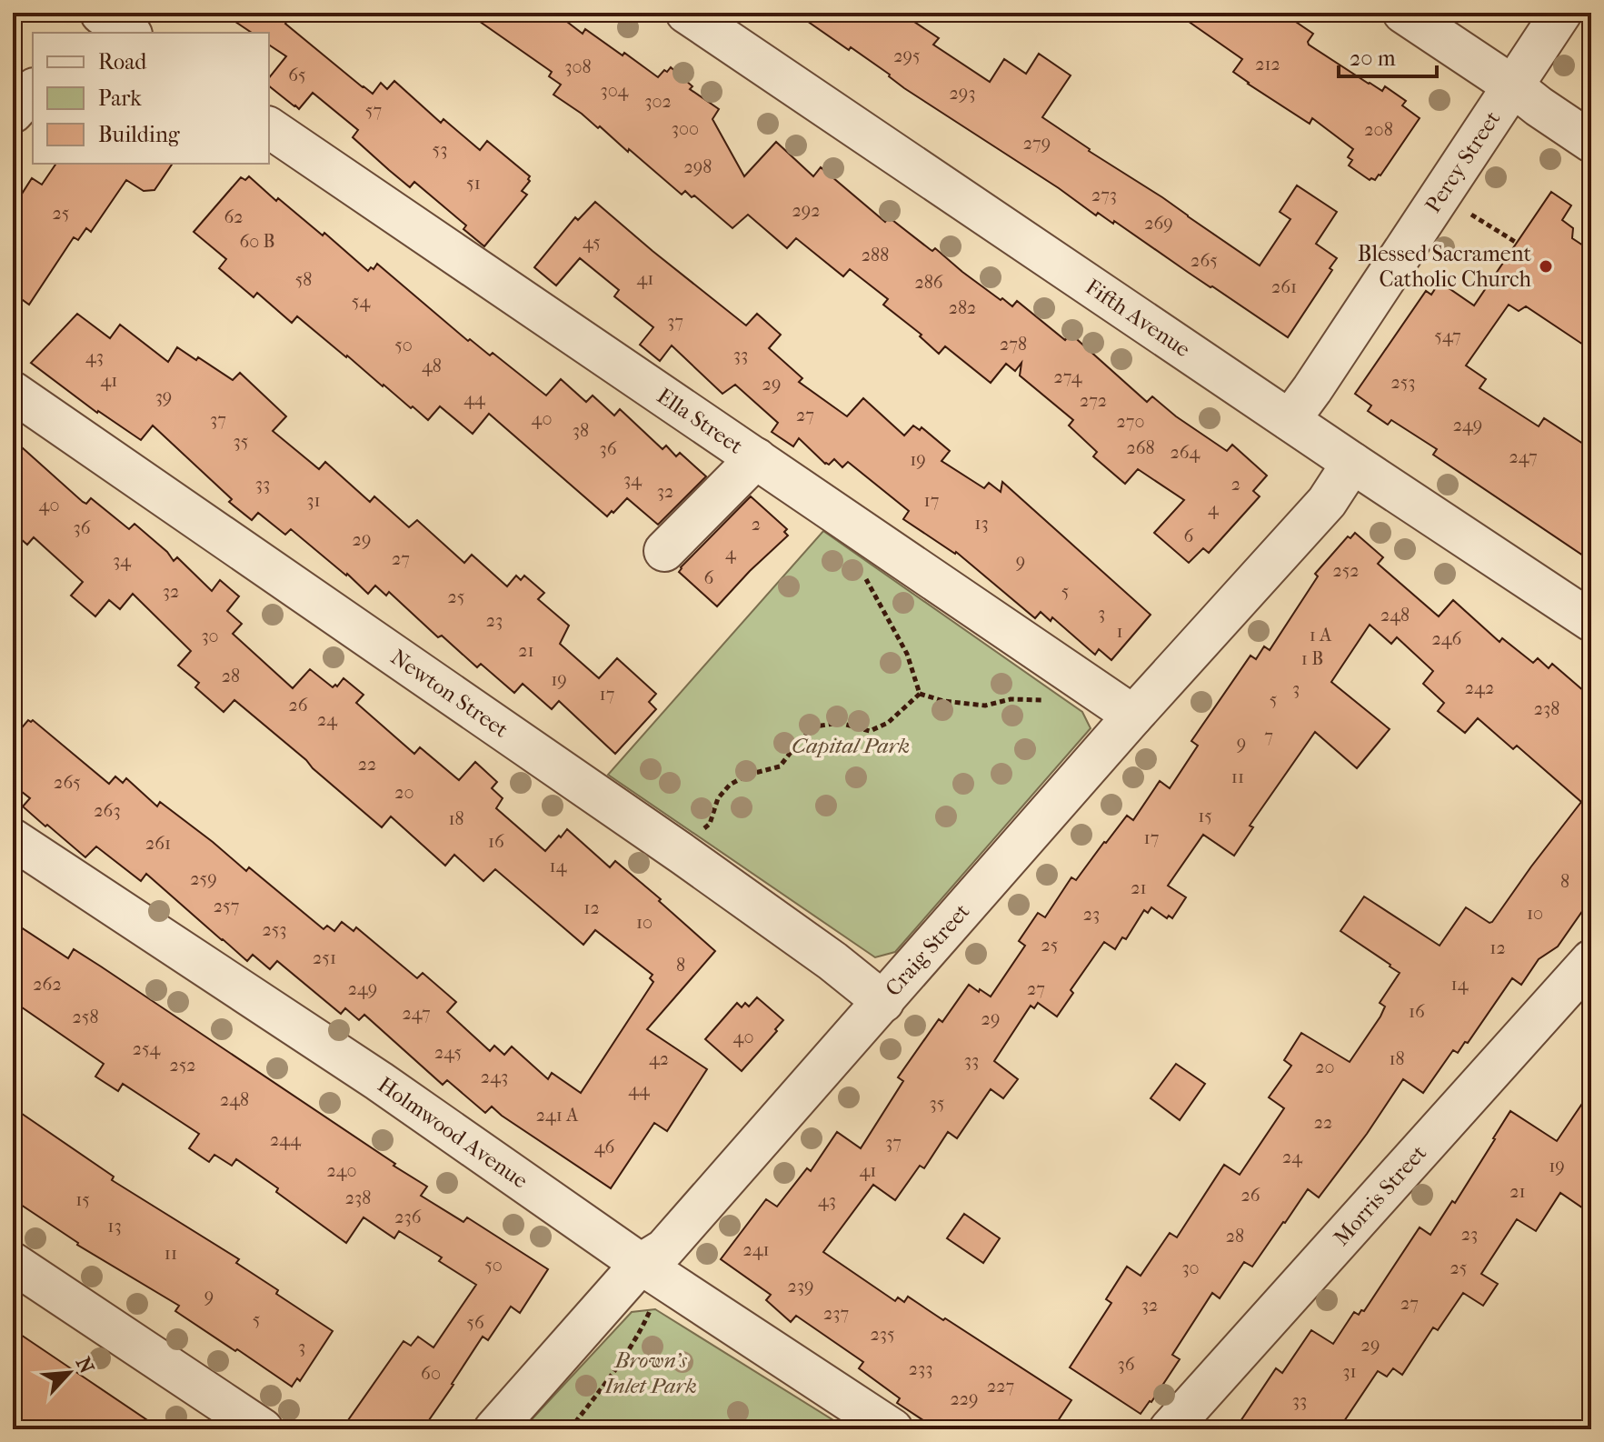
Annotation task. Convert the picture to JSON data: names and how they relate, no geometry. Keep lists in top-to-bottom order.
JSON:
{
  "streets": {
    "street": [
      "Percy Street",
      "Fifth Avenue",
      "Ella Street",
      "Newton Street",
      "Craig Street",
      "Holmwood Avenue",
      "Morris Street"
    ]
  },
  "crossings": [
    ["Percy Street", "Fifth Avenue"],
    ["Fifth Avenue", "Craig Street"],
    ["Ella Street", "Craig Street"],
    ["Newton Street", "Craig Street"],
    ["Craig Street", "Holmwood Avenue"]
  ],
  "parks": ["Capital Park", "Brown's Inlet Park"],
  "places": ["Blessed Sacrament Catholic Church"],
  "house_numbers": [
    "295",
    "212",
    "308",
    "65",
    "304",
    "293",
    "302",
    "57",
    "300",
    "208",
    "279",
    "53",
    "298",
    "51",
    "273",
    "292",
    "25",
    "62",
    "269",
    "60 B",
    "45",
    "288",
    "265",
    "41",
    "58",
    "286",
    "261",
    "54",
    "282",
    "37",
    "547",
    "278",
    "50",
    "33",
    "43",
    "48",
    "274",
    "41",
    "253",
    "29",
    "39",
    "44",
    "272",
    "27",
    "40",
    "37",
    "270",
    "249",
    "38",
    "35",
    "268",
    "36",
    "264",
    "247",
    "19",
    "34",
    "33",
    "2",
    "32",
    "31",
    "17",
    "40",
    "4",
    "13",
    "2",
    "36",
    "6",
    "29",
    "4",
    "27",
    "34",
    "9",
    "252",
    "6",
    "32",
    "5",
    "25",
    "3",
    "248",
    "23",
    "1",
    "1 A",
    "30",
    "246",
    "21",
    "1 B",
    "28",
    "19",
    "242",
    "3",
    "17",
    "5",
    "26",
    "238",
    "24",
    "7",
    "9",
    "22",
    "11",
    "265",
    "20",
    "263",
    "15",
    "18",
    "17",
    "16",
    "261",
    "14",
    "259",
    "8",
    "21",
    "257",
    "12",
    "10",
    "23",
    "10",
    "253",
    "25",
    "12",
    "251",
    "8",
    "262",
    "14",
    "249",
    "27",
    "16",
    "247",
    "258",
    "29",
    "40",
    "254",
    "245",
    "42",
    "18",
    "33",
    "252",
    "20",
    "243",
    "44",
    "248",
    "35",
    "241 A",
    "22",
    "244",
    "37",
    "46",
    "24",
    "19",
    "240",
    "41",
    "21",
    "26",
    "238",
    "15",
    "43",
    "236",
    "13",
    "23",
    "28",
    "241",
    "11",
    "50",
    "30",
    "25",
    "239",
    "9",
    "27",
    "32",
    "237",
    "5",
    "56",
    "235",
    "29",
    "3",
    "36",
    "233",
    "31",
    "60",
    "227",
    "229",
    "33"
  ],
  "legend": ["Road", "Park", "Building"],
  "scale_bar": "20 m",
  "north": "top right"
}
